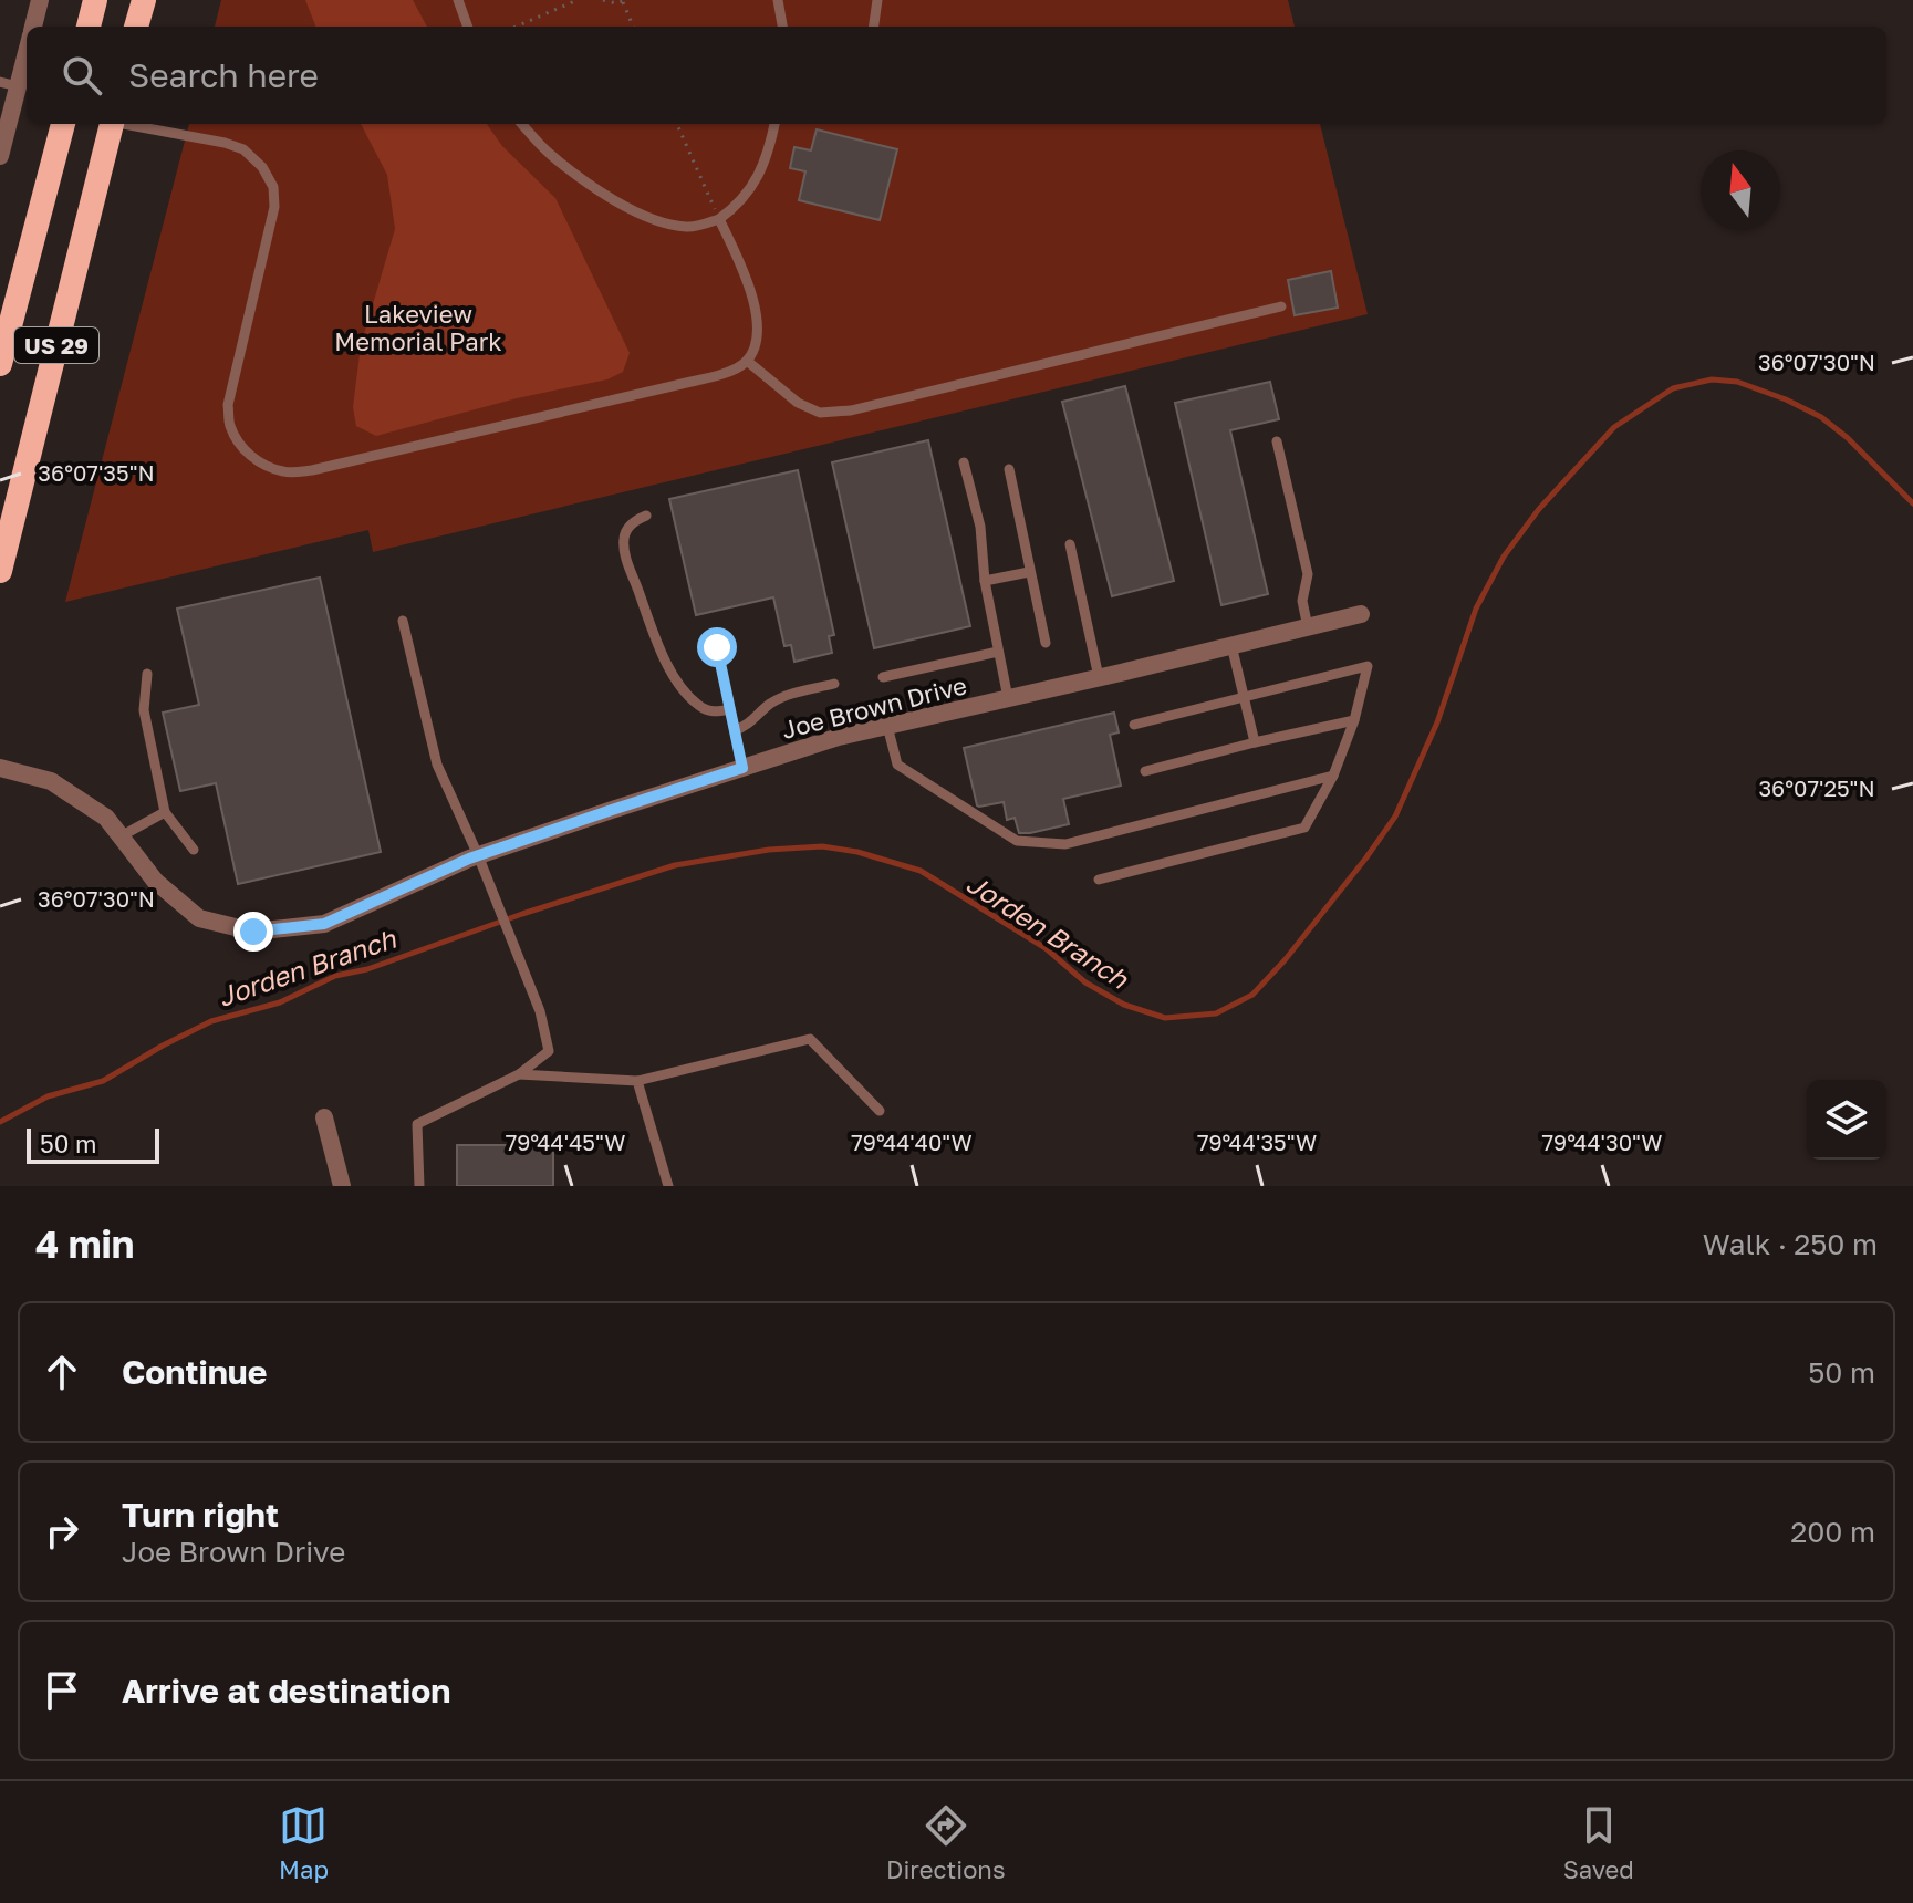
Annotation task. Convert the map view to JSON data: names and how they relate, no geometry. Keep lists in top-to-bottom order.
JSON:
{
  "streets": {
    "highway": ["US 29"],
    "street": ["Joe Brown Drive"]
  },
  "water": ["Jorden Branch"],
  "parks": ["Lakeview Memorial Park"],
  "scale_bar": "50 m",
  "north": "top",
  "page": {
    "search": "Search here",
    "scale": "50 m",
    "heading": ["4 min", "Walk · 250 m"],
    "list": [
      ["Continue", "50 m"],
      ["Turn right", "Joe Brown Drive", "200 m"],
      "Arrive at destination"
    ],
    "nav": ["Map", "Directions", "Saved"]
  },
  "coordinates": [
    "36°07'30\"N",
    "36°07'35\"N",
    "36°07'25\"N",
    "79°44'45\"W",
    "79°44'40\"W",
    "79°44'35\"W",
    "79°44'30\"W"
  ]
}
